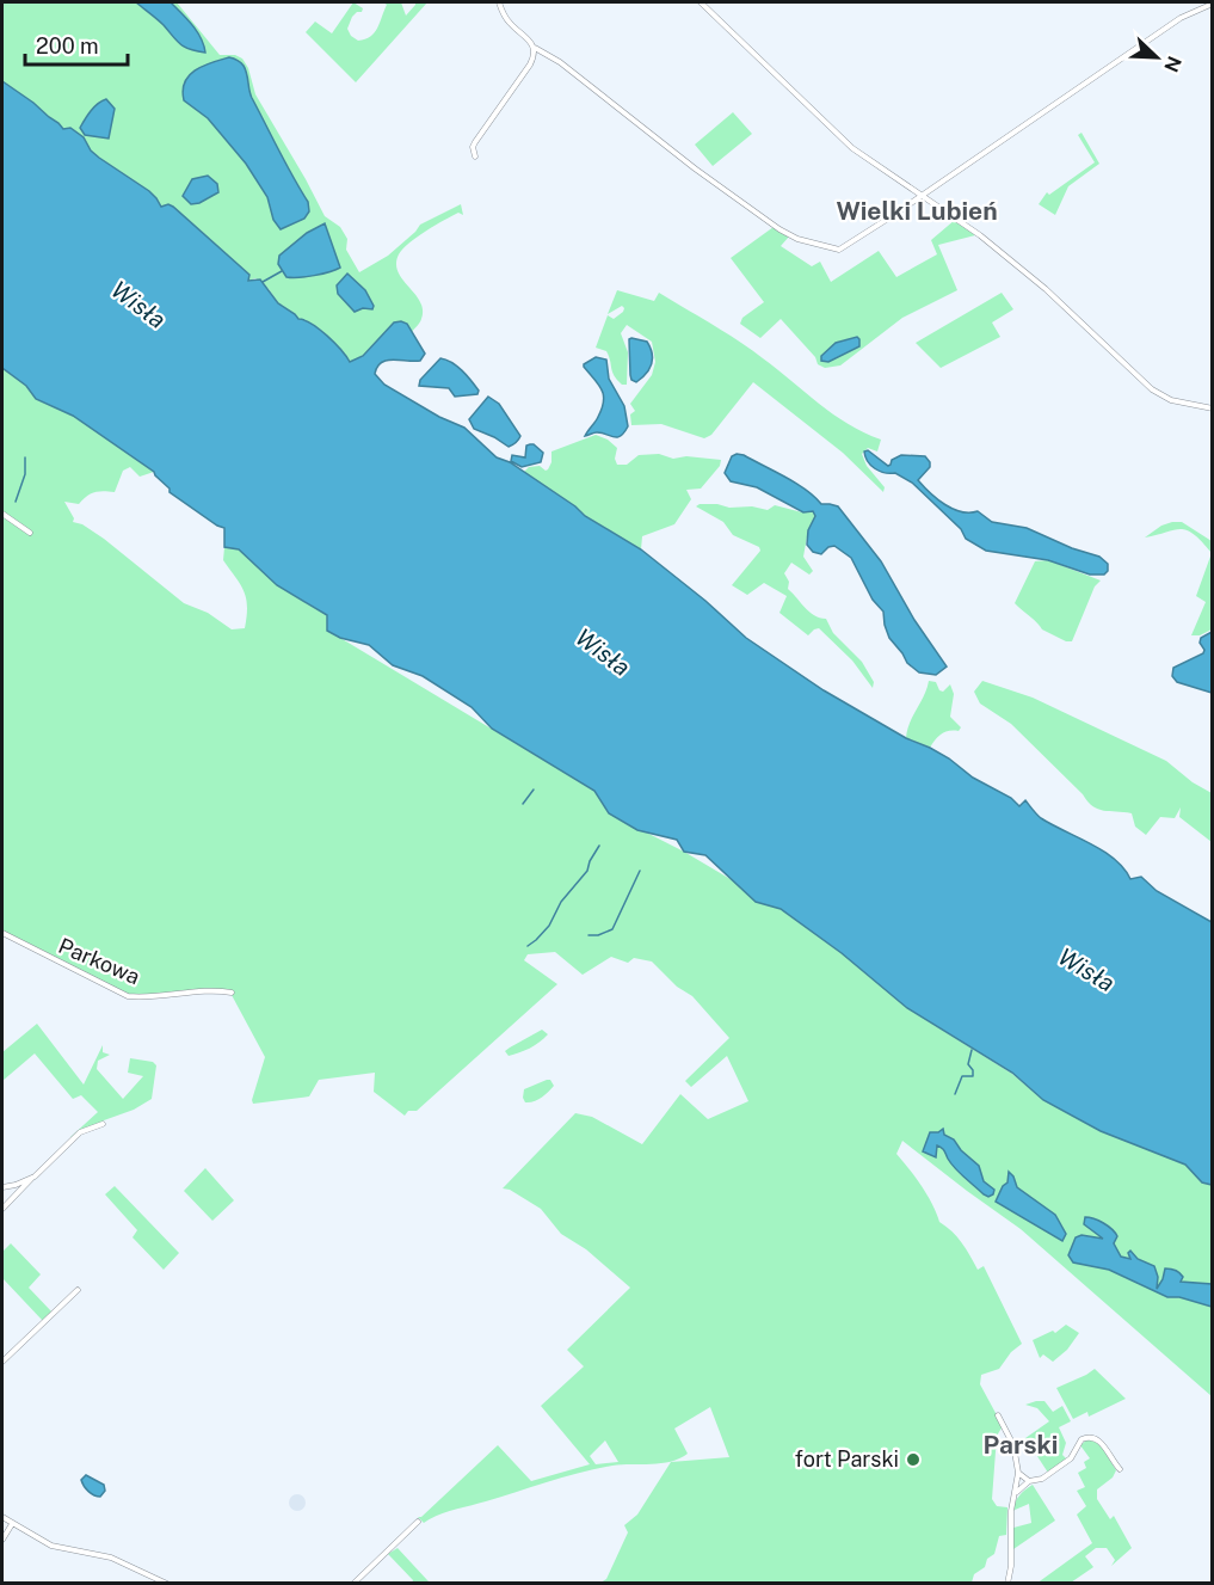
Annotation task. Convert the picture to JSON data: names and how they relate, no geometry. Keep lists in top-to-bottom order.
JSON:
{
  "streets": {
    "street": ["Parkowa"]
  },
  "districts": ["Wielki Lubień", "Parski"],
  "water": ["Wisła"],
  "places": ["fort Parski"],
  "scale_bar": "200 m",
  "north": "bottom right"
}
